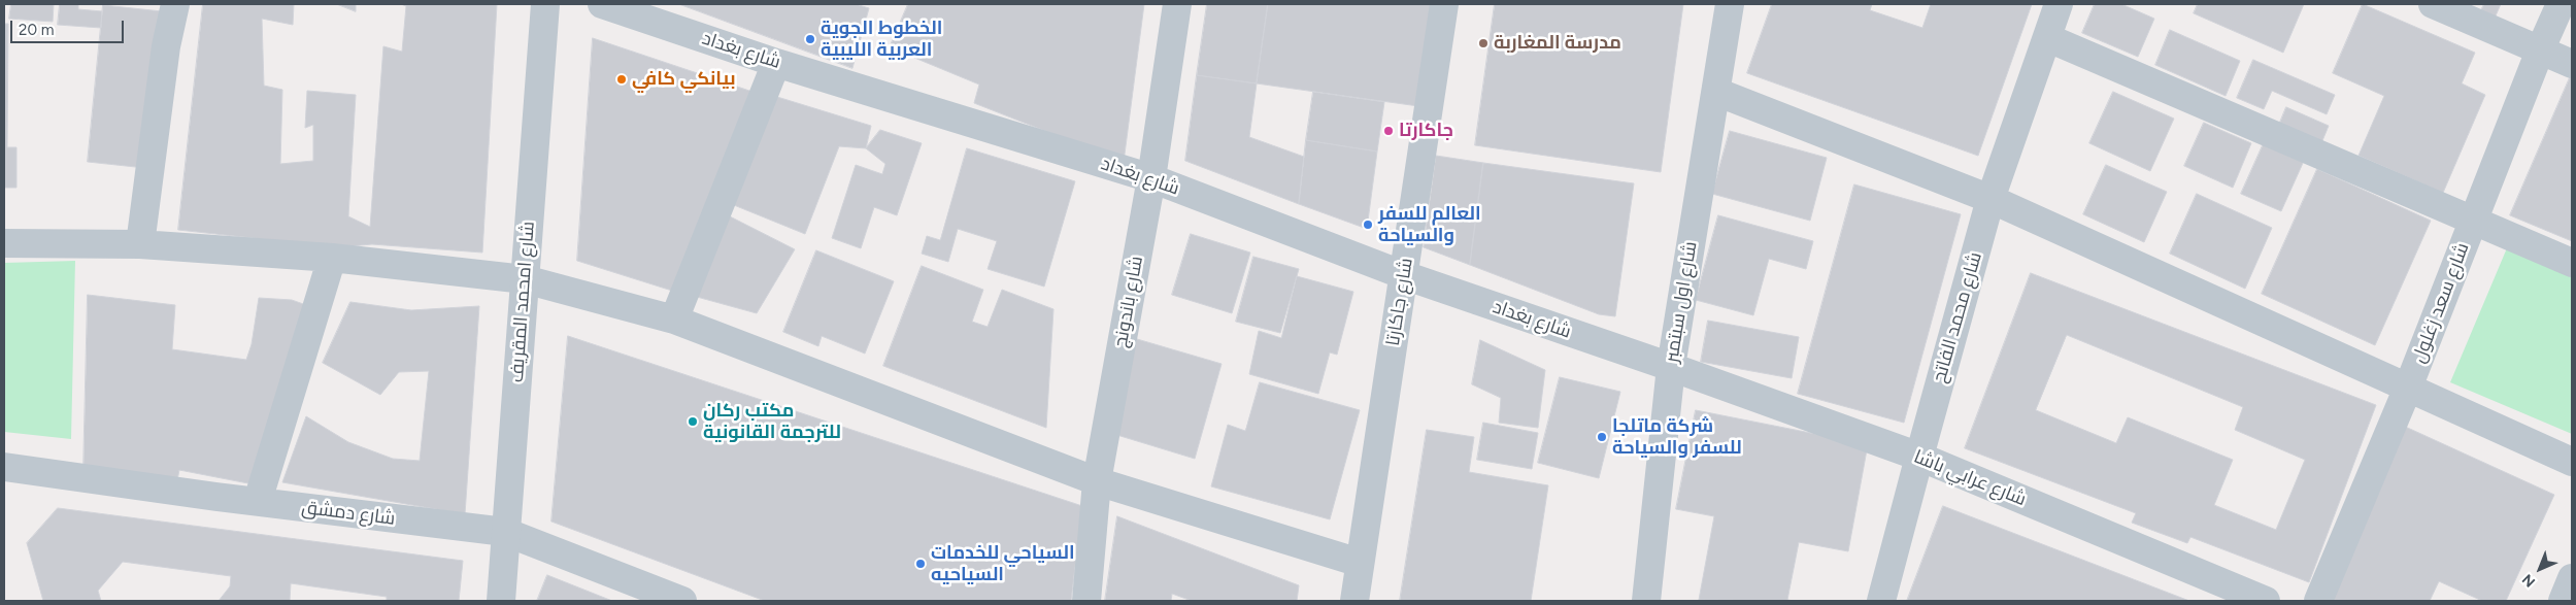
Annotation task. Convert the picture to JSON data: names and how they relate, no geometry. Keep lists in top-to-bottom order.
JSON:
{
  "streets": {
    "street": [
      "شارع بغداد",
      "شارع امحمد المقريف",
      "شارع باندونج",
      "شارع جاكارتا",
      "شارع اول سبتمبر",
      "شارع سعد زغلول",
      "شارع محمد الفاتح",
      "شارع عرابي باشا",
      "شارع دمشق"
    ]
  },
  "crossings": [
    ["شارع بغداد", "شارع باندونج"],
    ["شارع بغداد", "شارع جاكارتا"],
    ["شارع بغداد", "شارع اول سبتمبر"],
    ["شارع بغداد", "شارع عرابي باشا"],
    ["شارع امحمد المقريف", "شارع دمشق"],
    ["شارع اول سبتمبر", "شارع عرابي باشا"],
    ["شارع محمد الفاتح", "شارع عرابي باشا"]
  ],
  "places": [
    "الخطوط الجوية العربية الليبية",
    "مدرسة المغاربة",
    "بيانكي كافي",
    "جاكارتا",
    "العالم للسفر والسياحة",
    "مكتب ركان للترجمة القانونية",
    "شركة ماتلجا للسفر والسياحة",
    "السياحي للخدمات السياحيه"
  ],
  "scale_bar": "20 m",
  "north": "bottom left"
}
